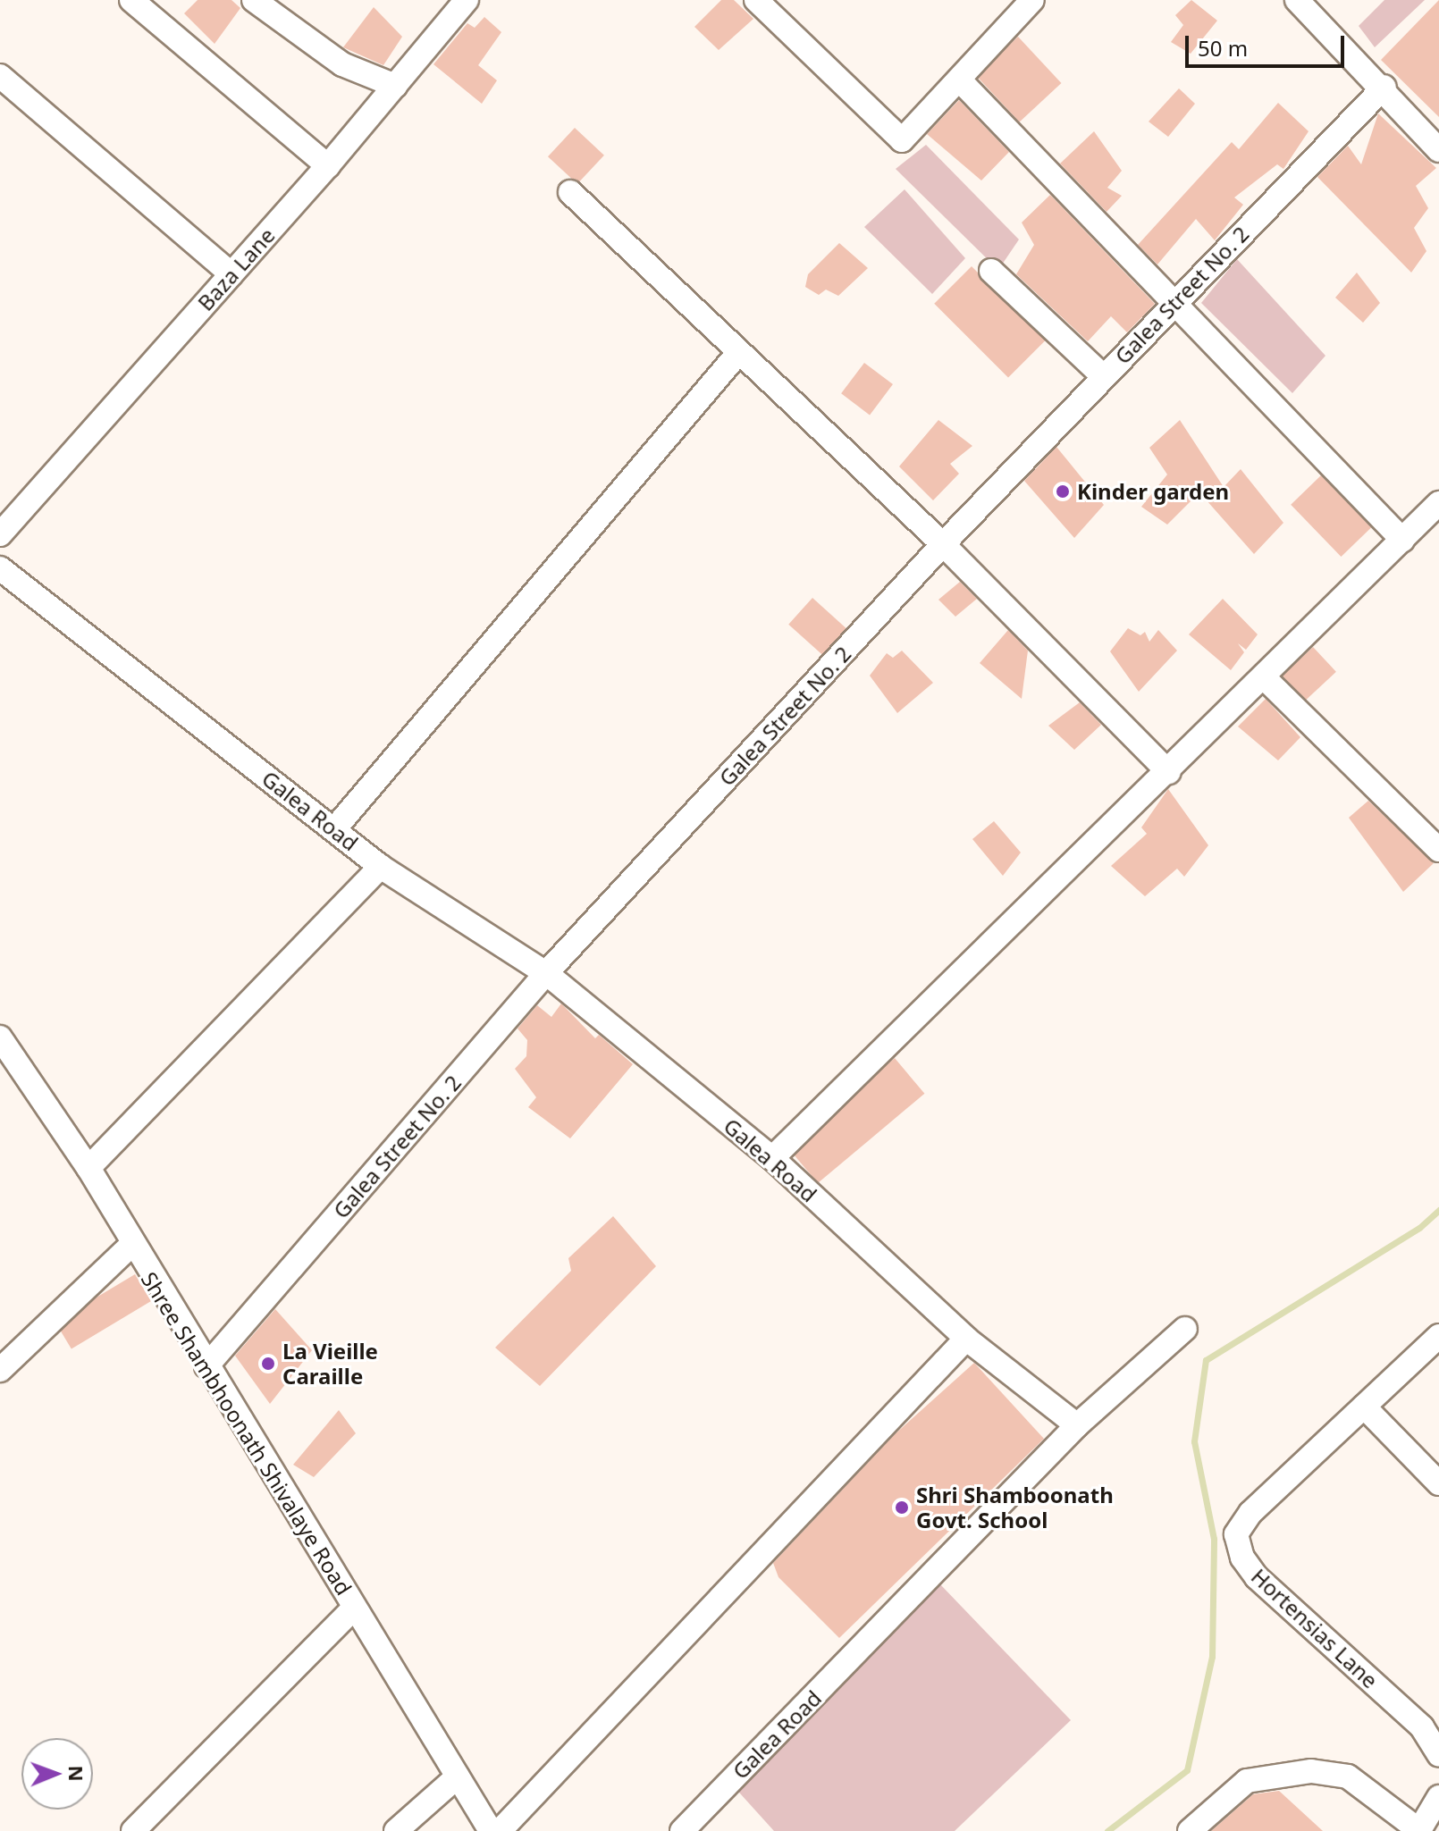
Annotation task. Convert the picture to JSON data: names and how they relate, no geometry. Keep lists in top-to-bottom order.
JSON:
{
  "streets": {
    "street": [
      "Baza Lane",
      "Galea Street No. 2",
      "Galea Road",
      "Shree Shambhoonath Shivalaye Road",
      "Hortensias Lane"
    ]
  },
  "crossings": [
    ["Galea Street No. 2", "Galea Road"],
    ["Galea Street No. 2", "Shree Shambhoonath Shivalaye Road"]
  ],
  "places": ["Kinder garden", "La Vieille Caraille", "Shri Shamboonath Govt. School"],
  "scale_bar": "50 m",
  "north": "right"
}
